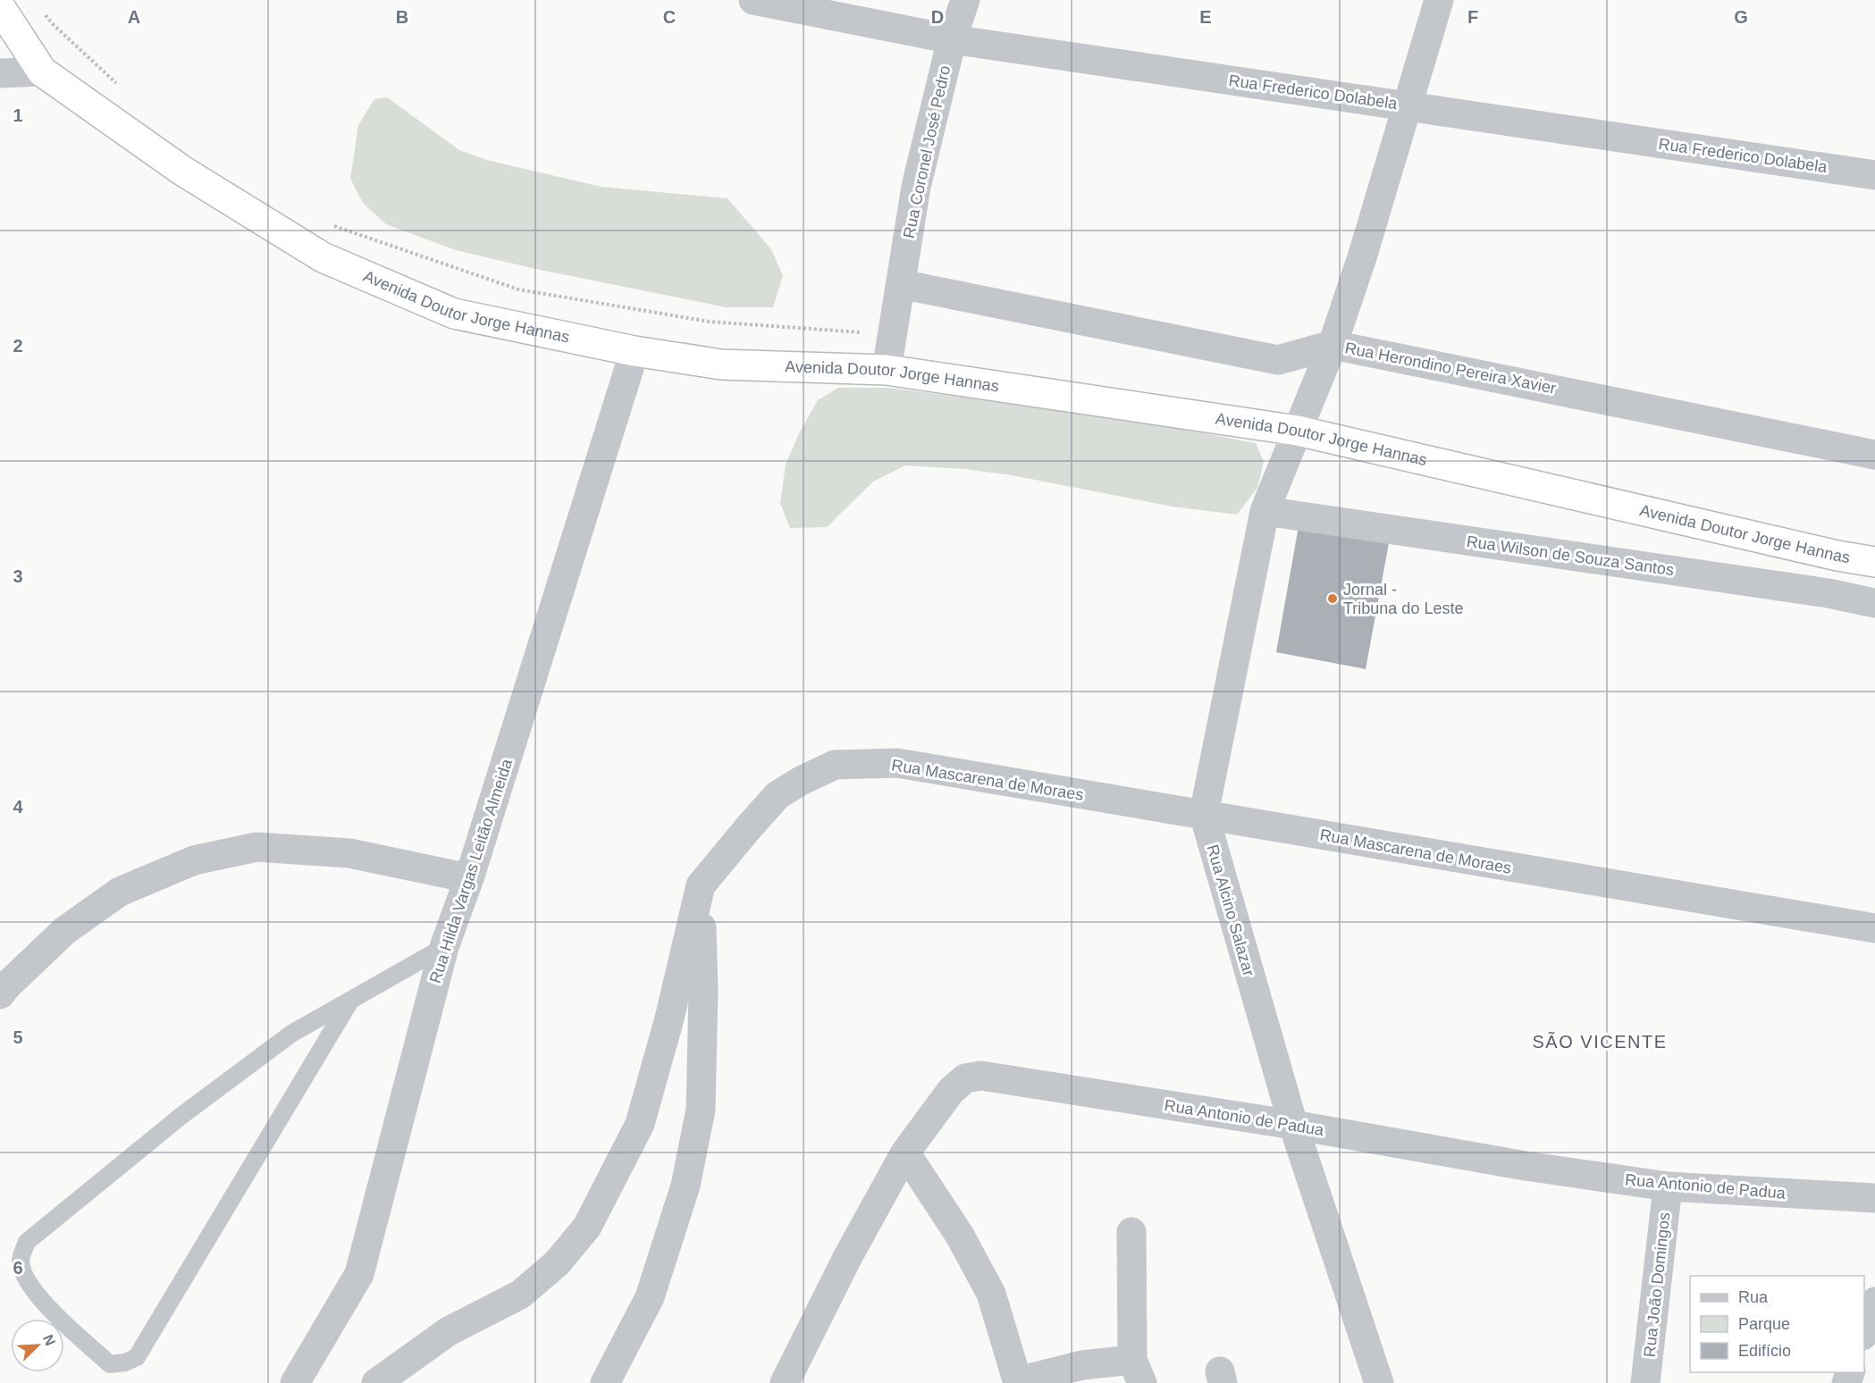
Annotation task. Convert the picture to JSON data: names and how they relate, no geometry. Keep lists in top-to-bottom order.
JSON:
{
  "streets": {
    "highway": ["Avenida Doutor Jorge Hannas"],
    "street": [
      "Rua Frederico Dolabela",
      "Rua Coronel José Pedro",
      "Rua Herondino Pereira Xavier",
      "Rua Wilson de Souza Santos",
      "Rua Mascarena de Moraes",
      "Rua Hilda Vargas Leitão Almeida",
      "Rua Alcino Salazar",
      "Rua Antonio de Padua",
      "Rua João Domingos"
    ]
  },
  "crossings": [
    ["Rua Frederico Dolabela", "Rua Coronel José Pedro"],
    ["Rua Frederico Dolabela", "Rua Alcino Salazar"],
    ["Rua Coronel José Pedro", "Avenida Doutor Jorge Hannas"],
    ["Rua Coronel José Pedro", "Rua Herondino Pereira Xavier"],
    ["Avenida Doutor Jorge Hannas", "Rua Hilda Vargas Leitão Almeida"],
    ["Avenida Doutor Jorge Hannas", "Rua Alcino Salazar"],
    ["Rua Herondino Pereira Xavier", "Rua Alcino Salazar"],
    ["Rua Wilson de Souza Santos", "Rua Alcino Salazar"],
    ["Rua Mascarena de Moraes", "Rua Alcino Salazar"],
    ["Rua Alcino Salazar", "Rua Antonio de Padua"],
    ["Rua Antonio de Padua", "Rua João Domingos"]
  ],
  "districts": ["SÃO VICENTE"],
  "places": ["Jornal - Tribuna do Leste"],
  "legend": ["Rua", "Parque", "Edifício"],
  "north": "top right",
  "grid": {
    "columns": [
      "A",
      "B",
      "C",
      "D",
      "E",
      "F",
      "G"
    ],
    "rows": [
      "1",
      "2",
      "3",
      "4",
      "5",
      "6"
    ]
  }
}
